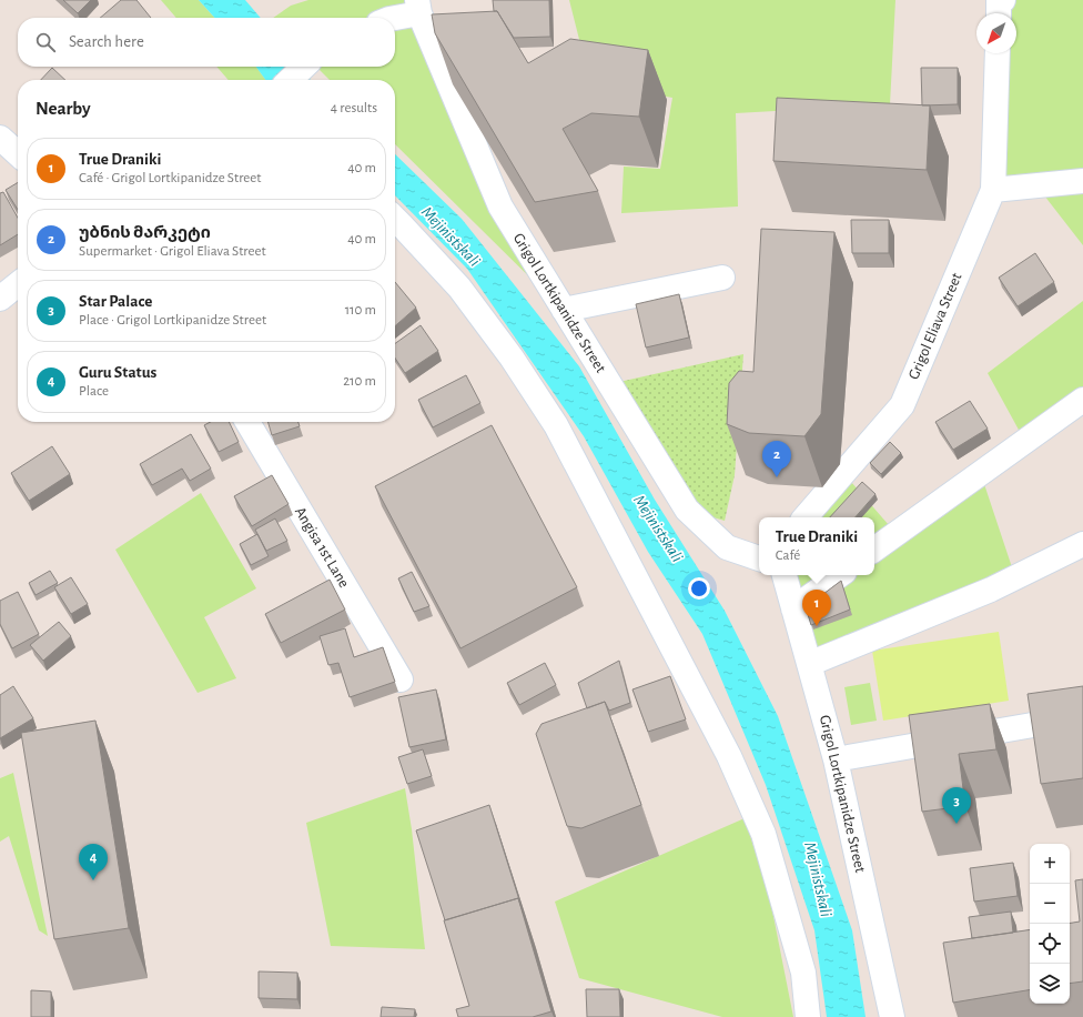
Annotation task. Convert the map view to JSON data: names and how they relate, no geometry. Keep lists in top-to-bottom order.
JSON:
{
  "streets": {
    "street": ["Grigol Lortkipanidze Street", "Grigol Eliava Street", "Angisa 1st Lane"]
  },
  "water": ["Mejinistskali"],
  "north": "bottom left",
  "page": {
    "search": "Search here",
    "heading": ["Nearby", "4 results"],
    "list": [
      {
        "mark": "1",
        "name": "True Draniki",
        "note": "Café · Grigol Lortkipanidze Street",
        "value": "40 m"
      },
      {
        "mark": "2",
        "name": "უბნის მარკეტი",
        "note": "Supermarket · Grigol Eliava Street",
        "value": "40 m"
      },
      {
        "mark": "3",
        "name": "Star Palace",
        "note": "Place · Grigol Lortkipanidze Street",
        "value": "110 m"
      },
      {
        "mark": "4",
        "name": "Guru Status",
        "note": "Place",
        "value": "210 m"
      }
    ],
    "pins": [
      "2",
      "1",
      "3",
      "4"
    ],
    "popup": ["True Draniki", "Café"],
    "map_buttons": ["+", "−"]
  }
}
